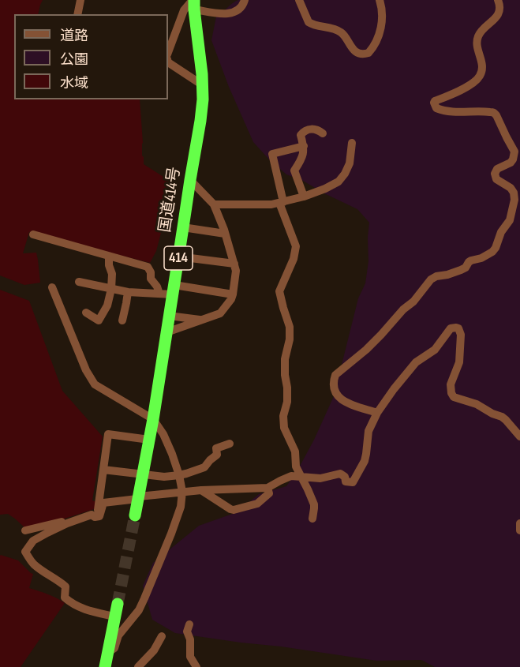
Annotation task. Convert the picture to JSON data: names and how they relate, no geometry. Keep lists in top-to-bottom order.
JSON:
{
  "streets": {
    "highway": ["国道414号", "414"]
  },
  "legend": ["道路", "公園", "水域"]
}
